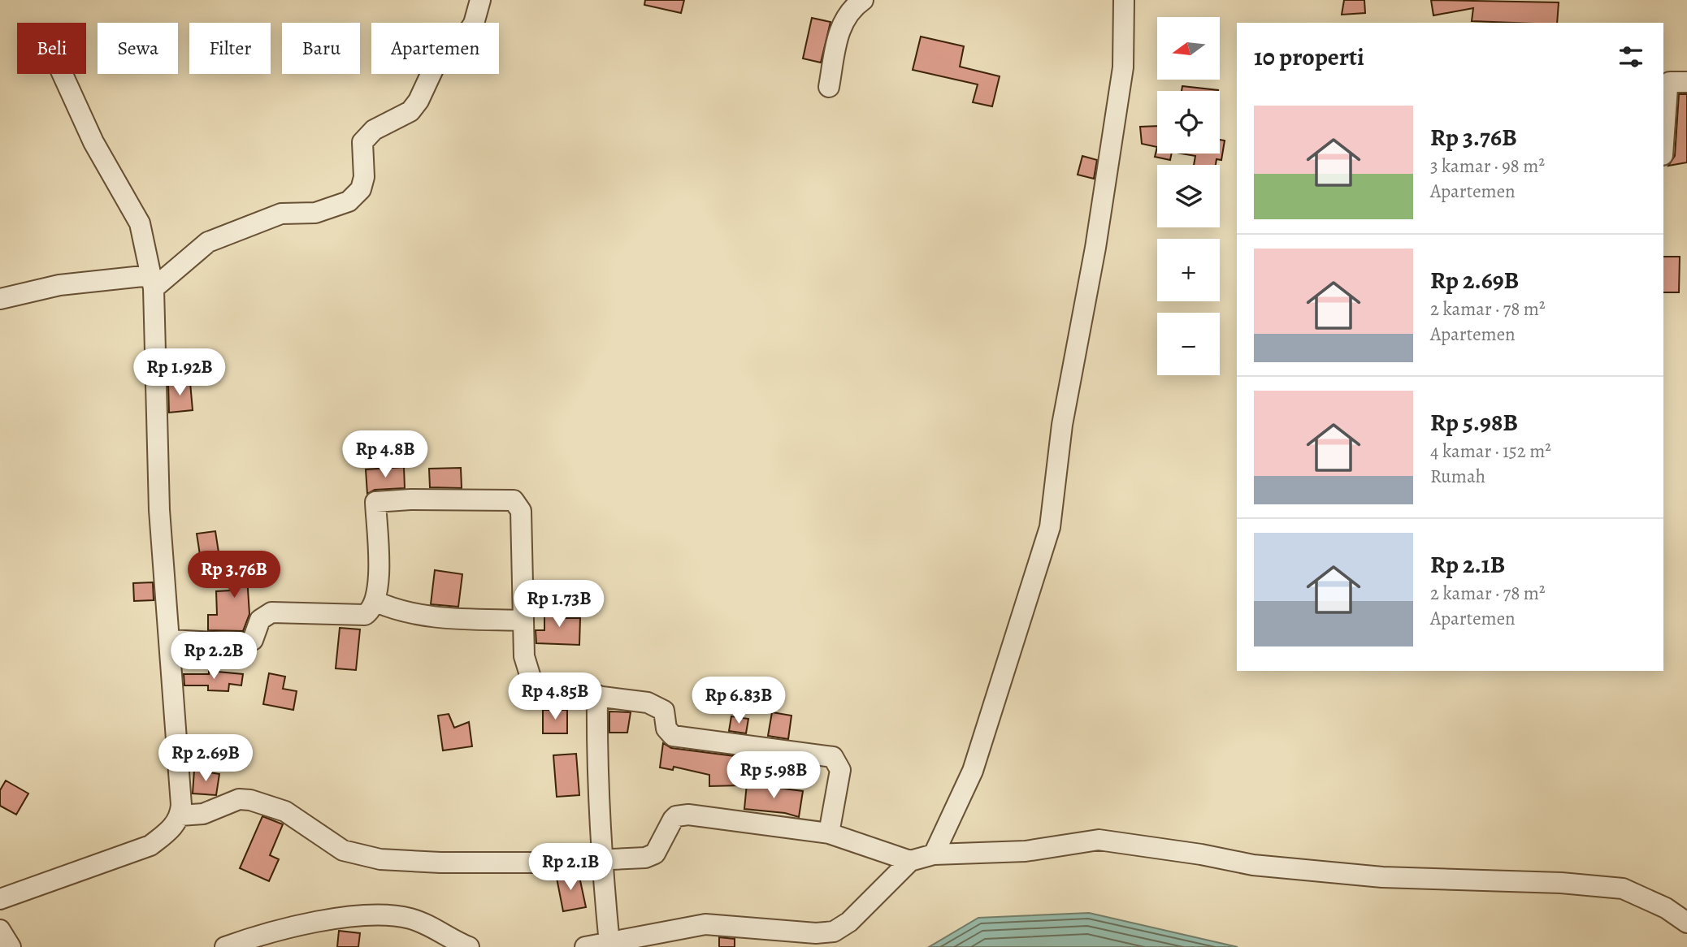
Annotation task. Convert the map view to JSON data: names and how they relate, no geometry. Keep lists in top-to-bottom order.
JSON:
{
  "north": "left",
  "page": {
    "map_buttons": ["+", "−"],
    "chip": [
      "Beli",
      "Sewa",
      "Filter",
      "Baru",
      "Apartemen"
    ],
    "heading": "10 properti",
    "list": [
      {
        "name": "Rp 3.76B",
        "note": "3 kamar · 98 m² · Apartemen"
      },
      {
        "name": "Rp 2.69B",
        "note": "2 kamar · 78 m² · Apartemen"
      },
      {
        "name": "Rp 5.98B",
        "note": "4 kamar · 152 m² · Rumah"
      },
      {
        "name": "Rp 2.1B",
        "note": "2 kamar · 78 m² · Apartemen"
      }
    ],
    "price": [
      "Rp 1.92B",
      "Rp 4.8B",
      "Rp 3.76B",
      "Rp 1.73B",
      "Rp 2.2B",
      "Rp 4.85B",
      "Rp 6.83B",
      "Rp 2.69B",
      "Rp 5.98B",
      "Rp 2.1B"
    ]
  }
}
